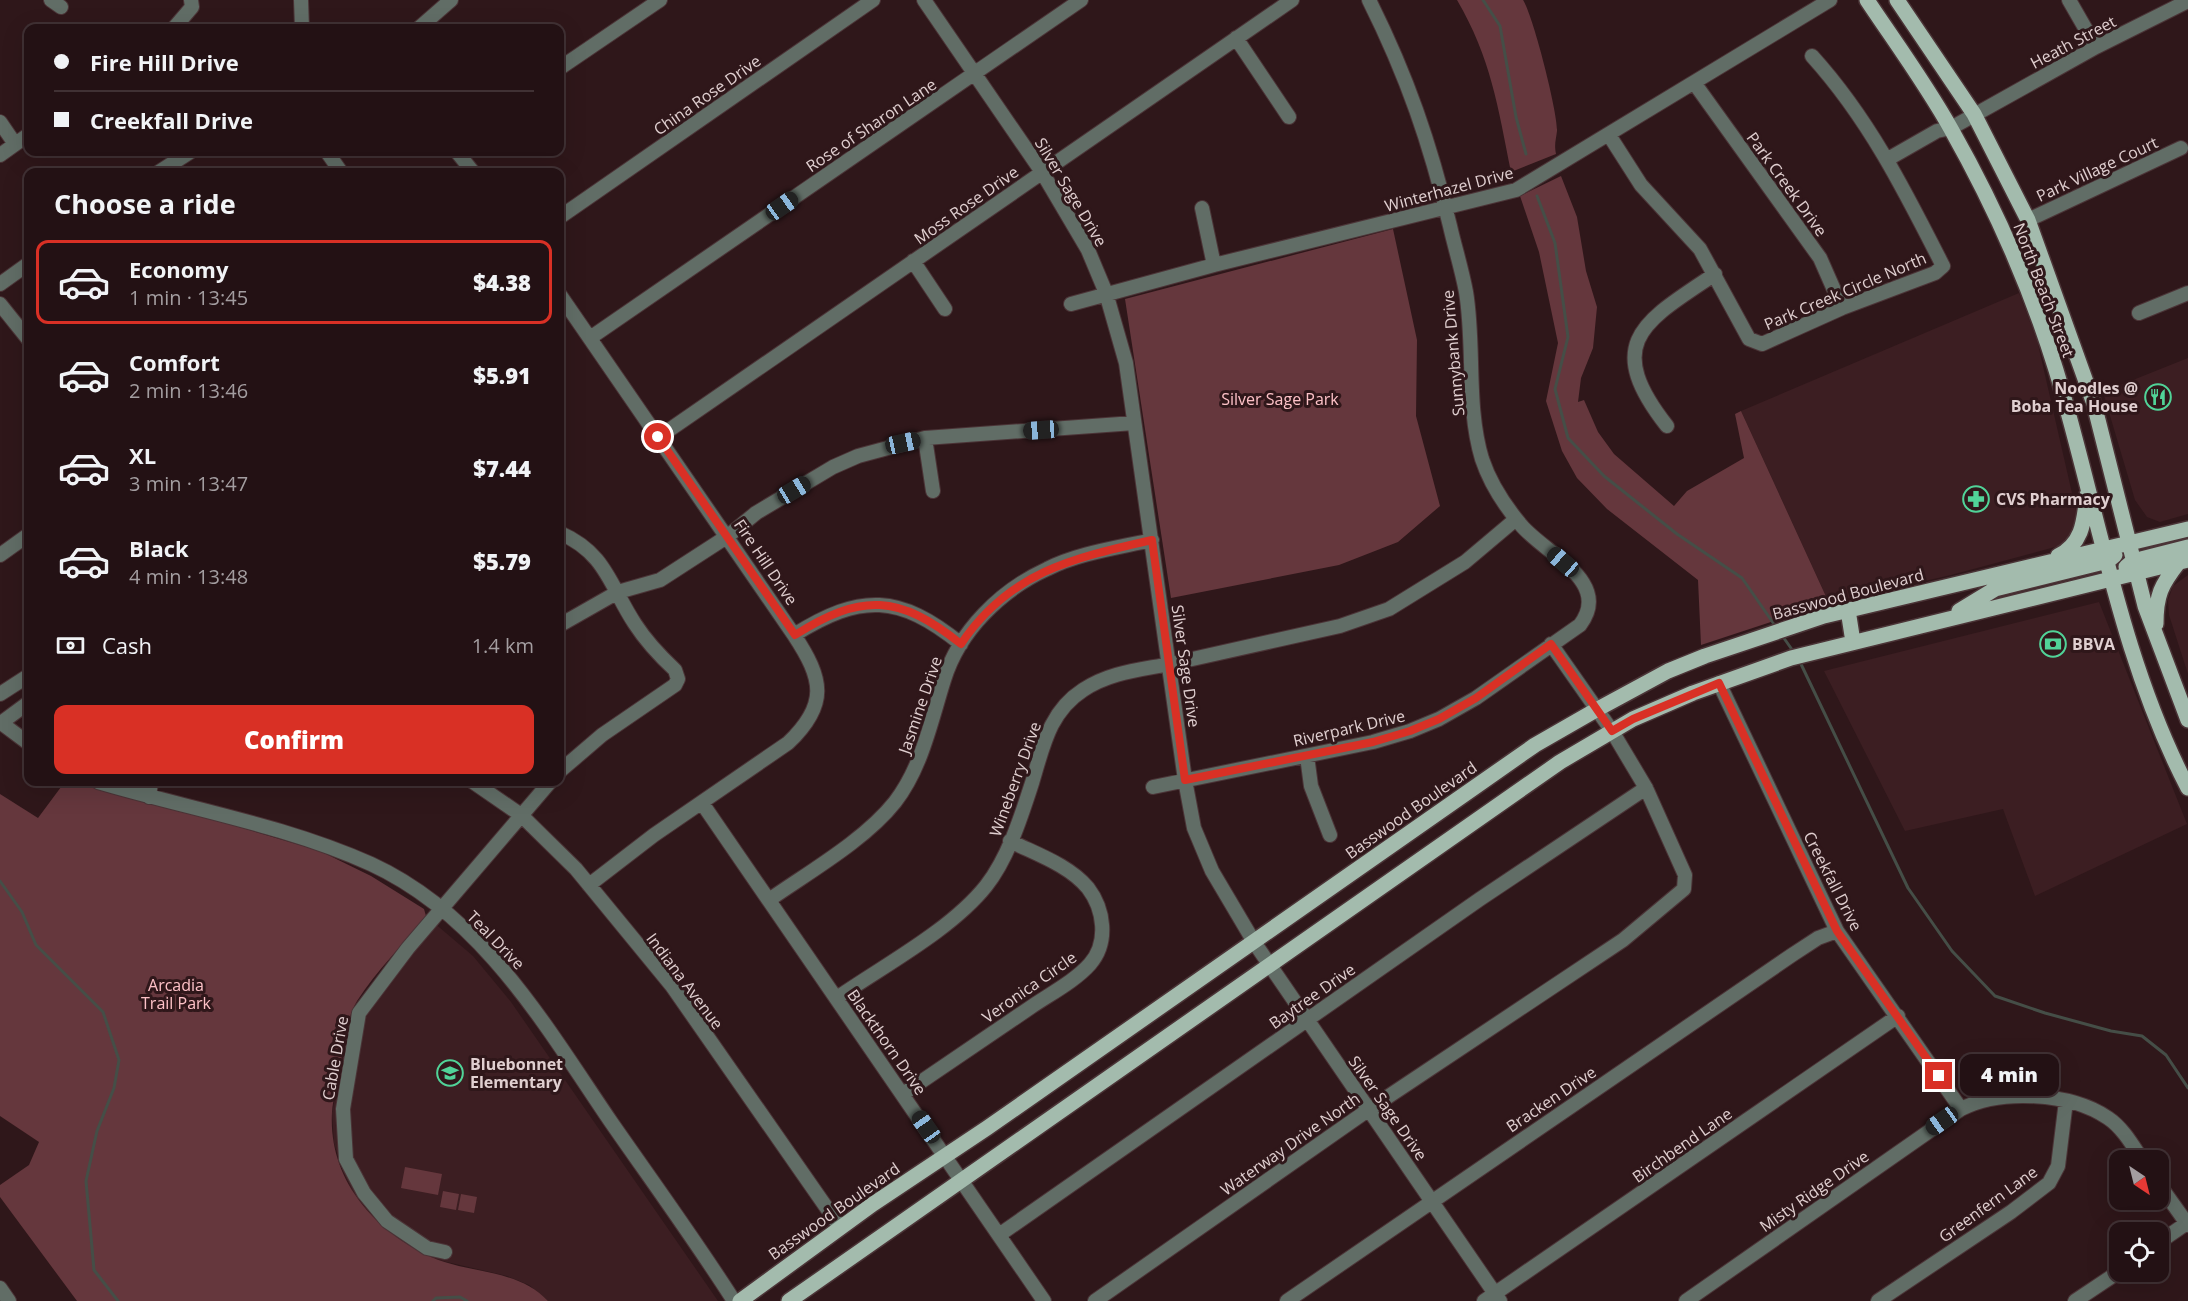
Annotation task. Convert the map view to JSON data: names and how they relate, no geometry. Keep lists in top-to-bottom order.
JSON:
{
  "streets": {
    "main road": ["North Beach Street", "Basswood Boulevard"],
    "street": [
      "Heath Street",
      "China Rose Drive",
      "Rose of Sharon Lane",
      "Park Village Court",
      "Park Creek Drive",
      "Winterhazel Drive",
      "Silver Sage Drive",
      "Moss Rose Drive",
      "Park Creek Circle North",
      "Sunnybank Drive",
      "Fire Hill Drive",
      "Jasmine Drive",
      "Riverpark Drive",
      "Wineberry Drive",
      "Creekfall Drive",
      "Teal Drive",
      "Indiana Avenue",
      "Veronica Circle",
      "Baytree Drive",
      "Blackthorn Drive",
      "Cable Drive",
      "Bracken Drive",
      "Waterway Drive North",
      "Birchbend Lane",
      "Misty Ridge Drive",
      "Greenfern Lane"
    ]
  },
  "crossings": [
    ["Heath Street", "North Beach Street"],
    ["Heath Street", "Park Creek Circle North"],
    ["Rose of Sharon Lane", "Silver Sage Drive"],
    ["Rose of Sharon Lane", "Fire Hill Drive"],
    ["Park Village Court", "North Beach Street"],
    ["Park Creek Drive", "Winterhazel Drive"],
    ["Park Creek Drive", "Park Creek Circle North"],
    ["Winterhazel Drive", "Silver Sage Drive"],
    ["Winterhazel Drive", "Sunnybank Drive"],
    ["Silver Sage Drive", "Moss Rose Drive"],
    ["Silver Sage Drive", "Basswood Boulevard"],
    ["Silver Sage Drive", "Jasmine Drive"],
    ["Silver Sage Drive", "Riverpark Drive"],
    ["Silver Sage Drive", "Wineberry Drive"],
    ["Silver Sage Drive", "Baytree Drive"],
    ["Silver Sage Drive", "Bracken Drive"],
    ["Silver Sage Drive", "Waterway Drive North"],
    ["Silver Sage Drive", "Birchbend Lane"],
    ["Moss Rose Drive", "Fire Hill Drive"],
    ["North Beach Street", "Basswood Boulevard"],
    ["Sunnybank Drive", "Riverpark Drive"],
    ["Sunnybank Drive", "Wineberry Drive"],
    ["Fire Hill Drive", "Indiana Avenue"],
    ["Fire Hill Drive", "Blackthorn Drive"],
    ["Basswood Boulevard", "Indiana Avenue"],
    ["Basswood Boulevard", "Blackthorn Drive"],
    ["Jasmine Drive", "Blackthorn Drive"],
    ["Wineberry Drive", "Veronica Circle"],
    ["Wineberry Drive", "Blackthorn Drive"],
    ["Creekfall Drive", "Bracken Drive"],
    ["Creekfall Drive", "Birchbend Lane"],
    ["Creekfall Drive", "Misty Ridge Drive"],
    ["Teal Drive", "Cable Drive"],
    ["Indiana Avenue", "Cable Drive"],
    ["Veronica Circle", "Blackthorn Drive"],
    ["Baytree Drive", "Blackthorn Drive"],
    ["Baytree Drive", "Waterway Drive North"],
    ["Misty Ridge Drive", "Greenfern Lane"]
  ],
  "parks": ["Silver Sage Park", "Arcadia Trail Park"],
  "places": {
    "restaurant": ["Noodles @ Boba Tea House"],
    "pharmacy": ["CVS Pharmacy"],
    "bank": ["BBVA"],
    "school or university": ["Bluebonnet Elementary"]
  },
  "north": "bottom right",
  "page": {
    "banner": ["Fire Hill Drive", "Creekfall Drive"],
    "heading": "Choose a ride",
    "list": [
      {
        "name": "Economy",
        "note": "1 min · 13:45",
        "value": "$4.38"
      },
      {
        "name": "Comfort",
        "note": "2 min · 13:46",
        "value": "$5.91"
      },
      {
        "name": "XL",
        "note": "3 min · 13:47",
        "value": "$7.44"
      },
      {
        "name": "Black",
        "note": "4 min · 13:48",
        "value": "$5.79"
      }
    ],
    "pay": ["Cash", "1.4 km"],
    "buttons": "Confirm",
    "bubble": "4 min"
  }
}
